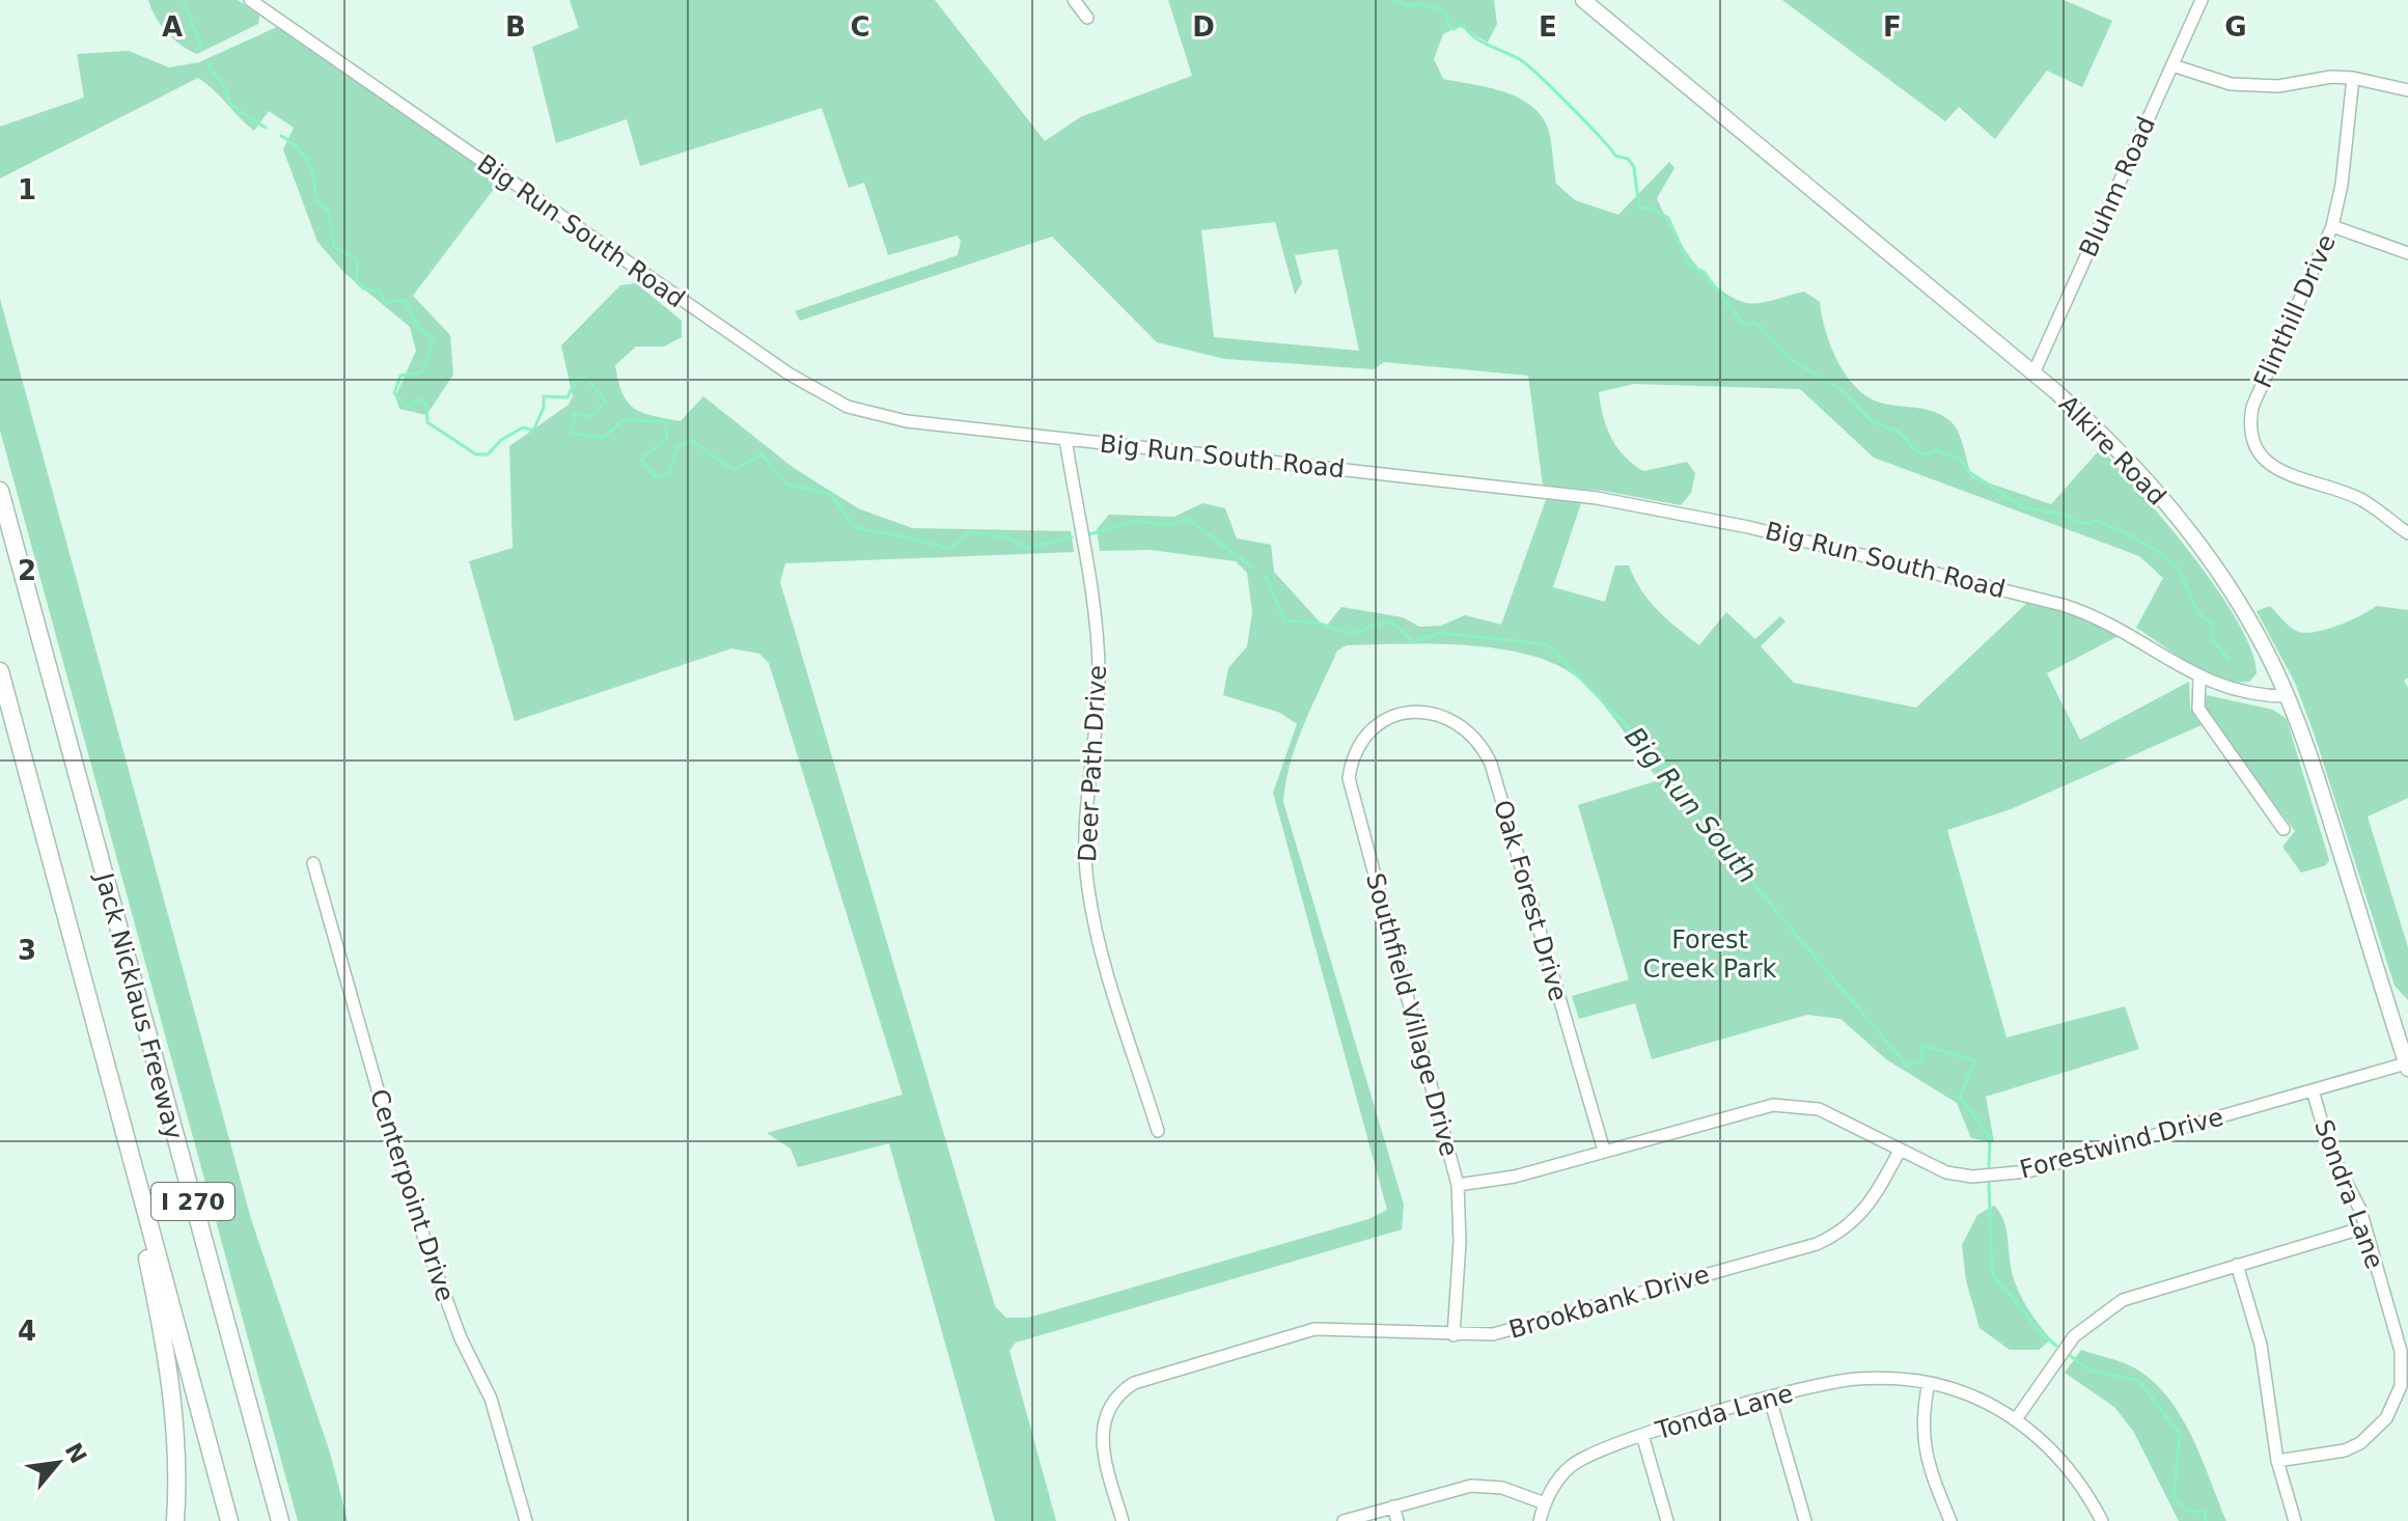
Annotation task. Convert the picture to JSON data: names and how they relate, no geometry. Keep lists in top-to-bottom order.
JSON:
{
  "streets": {
    "highway": ["Jack Nicklaus Freeway", "I 270"],
    "main road": ["Alkire Road"],
    "street": [
      "Bluhm Road",
      "Big Run South Road",
      "Flinthill Drive",
      "Deer Path Drive",
      "Oak Forest Drive",
      "Southfield Village Drive",
      "Forestwind Drive",
      "Sondra Lane",
      "Centerpoint Drive",
      "Brookbank Drive",
      "Tonda Lane"
    ]
  },
  "crossings": [
    ["Bluhm Road", "Alkire Road"],
    ["Big Run South Road", "Alkire Road"],
    ["Big Run South Road", "Deer Path Drive"],
    ["Alkire Road", "Forestwind Drive"],
    ["Oak Forest Drive", "Southfield Village Drive"],
    ["Oak Forest Drive", "Forestwind Drive"],
    ["Southfield Village Drive", "Forestwind Drive"],
    ["Southfield Village Drive", "Brookbank Drive"],
    ["Forestwind Drive", "Sondra Lane"],
    ["Forestwind Drive", "Brookbank Drive"]
  ],
  "water": ["Big Run South"],
  "parks": ["Forest Creek Park"],
  "north": "top right",
  "grid": {
    "columns": [
      "A",
      "B",
      "C",
      "D",
      "E",
      "F",
      "G"
    ],
    "rows": [
      "1",
      "2",
      "3",
      "4"
    ]
  }
}
